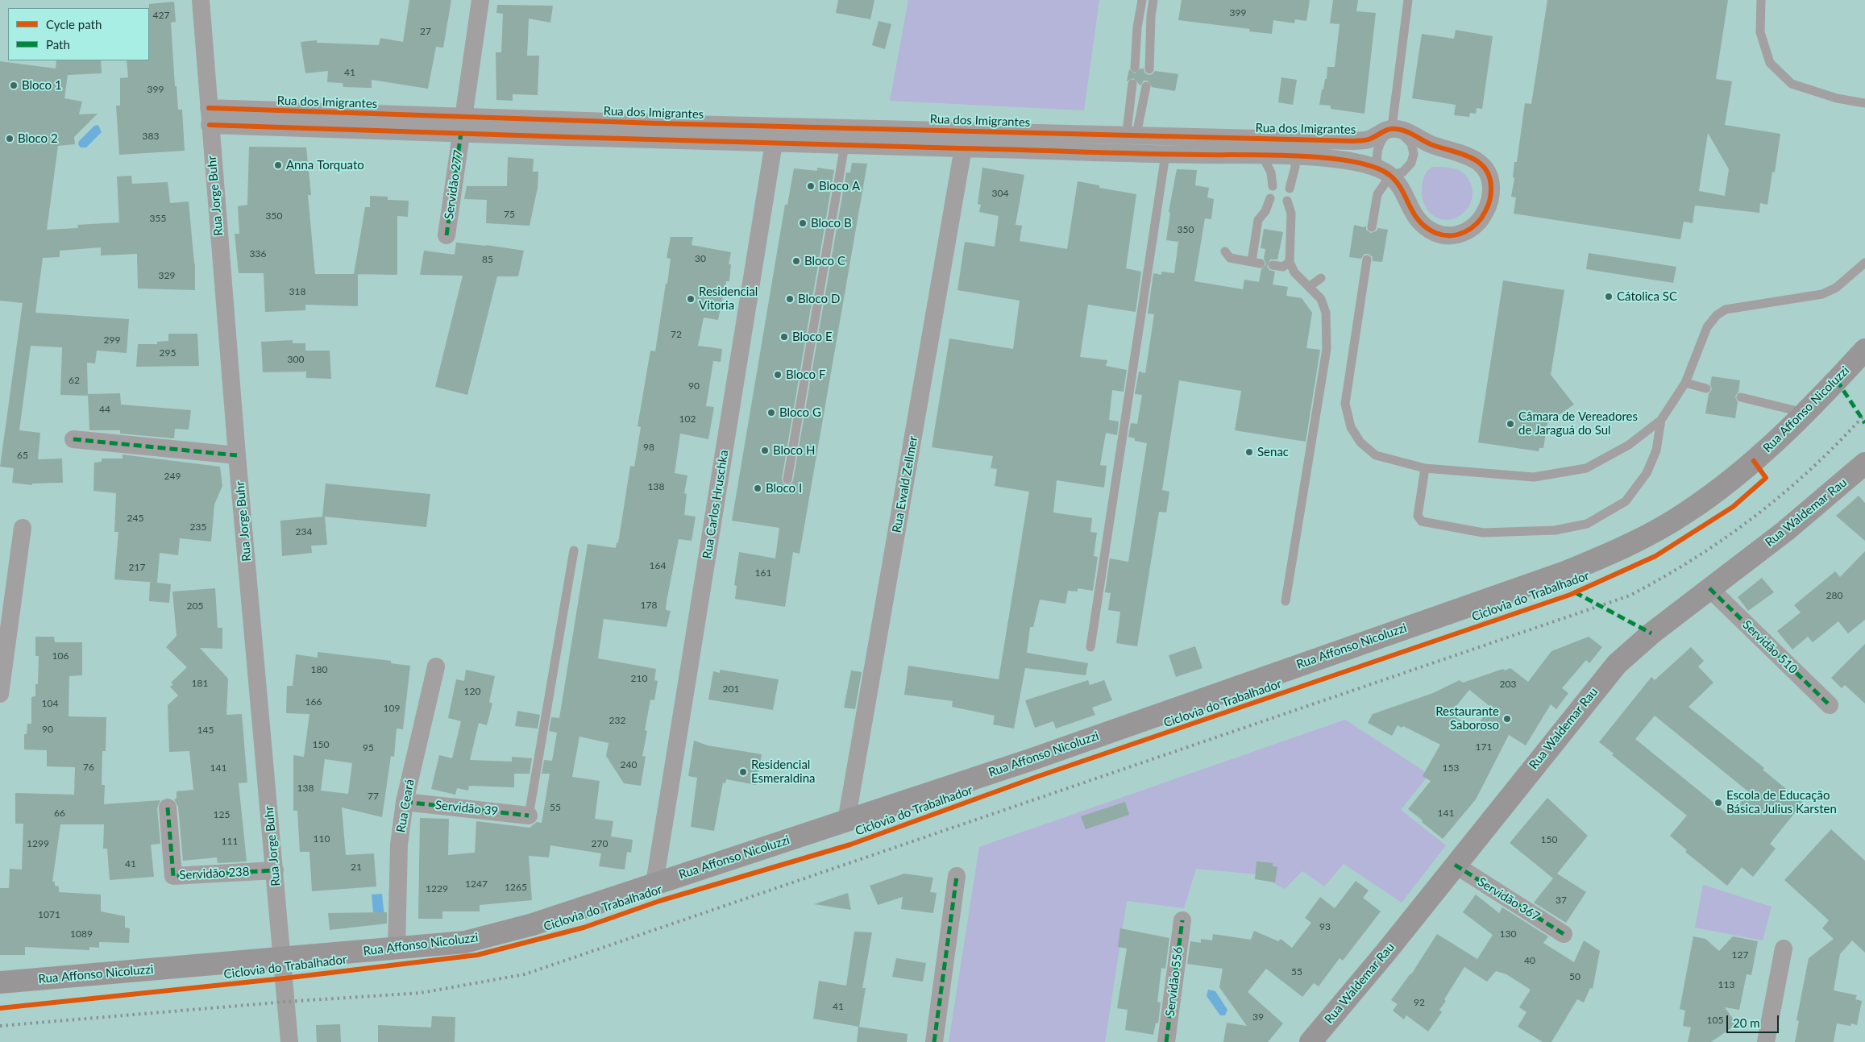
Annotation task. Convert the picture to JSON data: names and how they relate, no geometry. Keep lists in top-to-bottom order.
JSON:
{
  "streets": {
    "street": [
      "Rua dos Imigrantes",
      "Servidão 277",
      "Rua Jorge Buhr",
      "Rua Affonso Nicoluzzi",
      "Rua Ewald Zellmer",
      "Rua Carlos Hruschka",
      "Rua Waldemar Rau",
      "Servidão 510",
      "Rua Ceará",
      "Servidão 39",
      "Servidão 238",
      "Servidão 367",
      "Servidão 556"
    ],
    "cycle path": ["Ciclovia do Trabalhador"]
  },
  "crossings": [
    ["Rua dos Imigrantes", "Servidão 277"],
    ["Rua dos Imigrantes", "Rua Jorge Buhr"],
    ["Rua dos Imigrantes", "Rua Ewald Zellmer"],
    ["Rua dos Imigrantes", "Rua Carlos Hruschka"],
    ["Rua Jorge Buhr", "Rua Affonso Nicoluzzi"],
    ["Rua Jorge Buhr", "Servidão 238"],
    ["Rua Affonso Nicoluzzi", "Rua Ewald Zellmer"],
    ["Rua Affonso Nicoluzzi", "Rua Carlos Hruschka"],
    ["Rua Affonso Nicoluzzi", "Rua Ceará"],
    ["Rua Waldemar Rau", "Servidão 510"],
    ["Rua Waldemar Rau", "Servidão 367"],
    ["Rua Ceará", "Servidão 39"]
  ],
  "places": [
    "Bloco 1",
    "Bloco 2",
    "Anna Torquato",
    "Bloco A",
    "Bloco B",
    "Bloco C",
    "Cátolica SC",
    "Residencial Vitoria",
    "Bloco D",
    "Bloco E",
    "Bloco F",
    "Bloco G",
    "Câmara de Vereadores de Jaraguá do Sul",
    "Bloco H",
    "Senac",
    "Bloco I",
    "Restaurante Saboroso",
    "Residencial Esmeraldina",
    "Escola de Educação Básica Julius Karsten"
  ],
  "house_numbers": [
    "399",
    "427",
    "27",
    "41",
    "399",
    "383",
    "304",
    "75",
    "350",
    "355",
    "350",
    "336",
    "30",
    "85",
    "329",
    "318",
    "72",
    "299",
    "295",
    "300",
    "62",
    "90",
    "44",
    "102",
    "98",
    "65",
    "249",
    "138",
    "245",
    "235",
    "234",
    "164",
    "217",
    "161",
    "280",
    "178",
    "205",
    "106",
    "180",
    "210",
    "181",
    "203",
    "201",
    "120",
    "166",
    "104",
    "109",
    "232",
    "90",
    "145",
    "150",
    "171",
    "95",
    "240",
    "76",
    "141",
    "153",
    "138",
    "77",
    "55",
    "66",
    "141",
    "125",
    "110",
    "150",
    "111",
    "1299",
    "270",
    "41",
    "21",
    "1247",
    "1265",
    "1229",
    "37",
    "1071",
    "93",
    "1089",
    "130",
    "127",
    "40",
    "55",
    "50",
    "113",
    "92",
    "41",
    "39",
    "105"
  ],
  "legend": ["Cycle path", "Path"],
  "scale_bar": "20 m"
}
